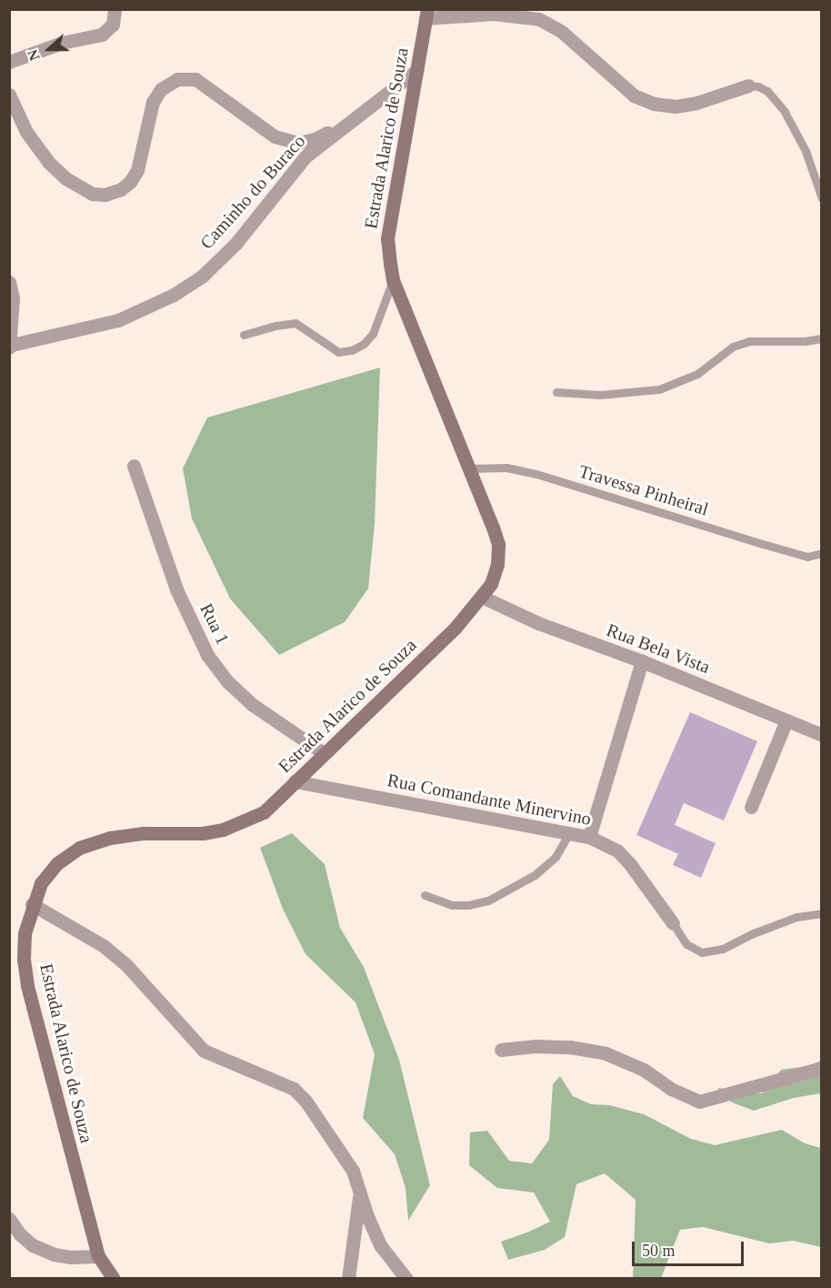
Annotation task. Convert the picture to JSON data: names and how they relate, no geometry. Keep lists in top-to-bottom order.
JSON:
{
  "streets": {
    "main road": ["Estrada Alarico de Souza"],
    "street": [
      "Caminho do Buraco",
      "Rua 1",
      "Rua Bela Vista",
      "Rua Comandante Minervino"
    ],
    "lane": ["Travessa Pinheiral"]
  },
  "crossings": [
    ["Estrada Alarico de Souza", "Caminho do Buraco"],
    ["Estrada Alarico de Souza", "Travessa Pinheiral"],
    ["Estrada Alarico de Souza", "Rua 1"],
    ["Estrada Alarico de Souza", "Rua Bela Vista"],
    ["Estrada Alarico de Souza", "Rua Comandante Minervino"]
  ],
  "scale_bar": "50 m",
  "north": "left"
}
